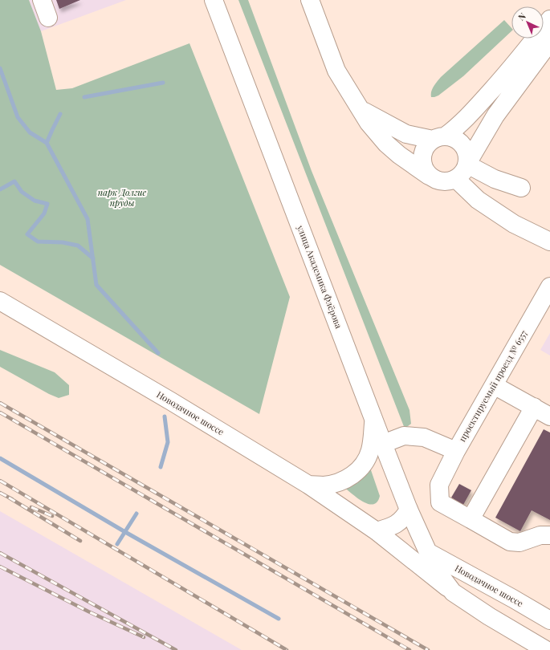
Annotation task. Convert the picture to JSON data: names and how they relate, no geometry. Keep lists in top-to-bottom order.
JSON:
{
  "streets": {
    "street": ["улица Академика Флёрова", "проектируемый проезд № 6557", "Новодачное шоссе"]
  },
  "crossings": [
    ["улица Академика Флёрова", "проектируемый проезд № 6557"],
    ["улица Академика Флёрова", "Новодачное шоссе"]
  ],
  "parks": ["парк Долгие пруды"],
  "north": "top left"
}
